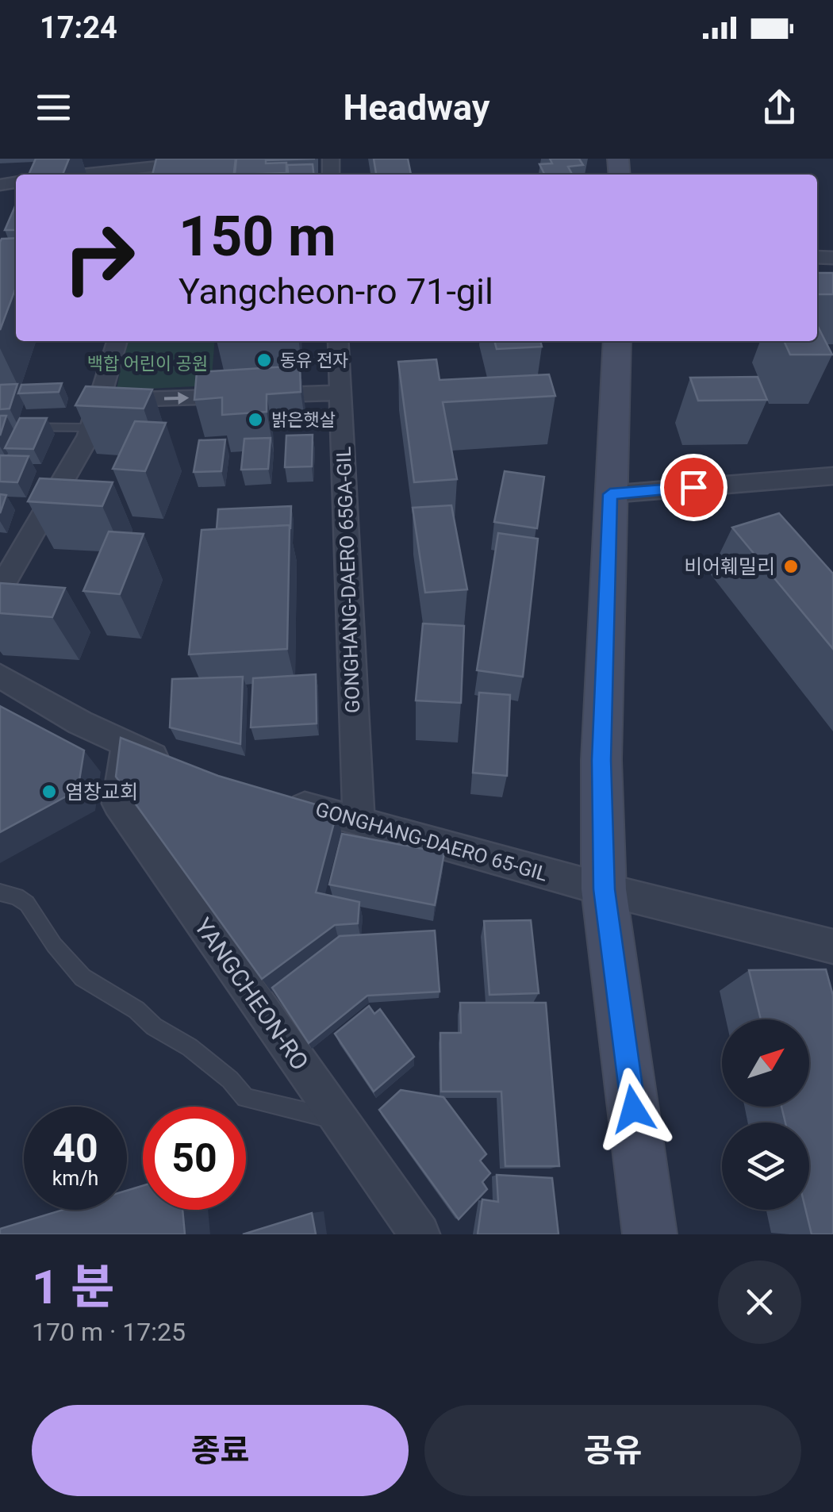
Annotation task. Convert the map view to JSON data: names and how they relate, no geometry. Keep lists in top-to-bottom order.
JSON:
{
  "streets": {
    "street": ["GONGHANG-DAERO 65GA-GIL", "GONGHANG-DAERO 65-GIL", "YANGCHEON-RO"]
  },
  "crossings": [
    ["GONGHANG-DAERO 65GA-GIL", "GONGHANG-DAERO 65-GIL"]
  ],
  "parks": ["백합 어린이 공원"],
  "places": [
    "동유 전자",
    "밝은햇살",
    "비어훼밀리",
    "염창교회"
  ],
  "north": "top right",
  "page": {
    "status": "17:24",
    "header": "Headway",
    "turn": ["150 m", "Yangcheon-ro 71-gil"],
    "speed": "40 km/h",
    "limit": "50",
    "heading": ["1 분", "170 m · 17:25"],
    "buttons": ["종료", "공유"]
  }
}
